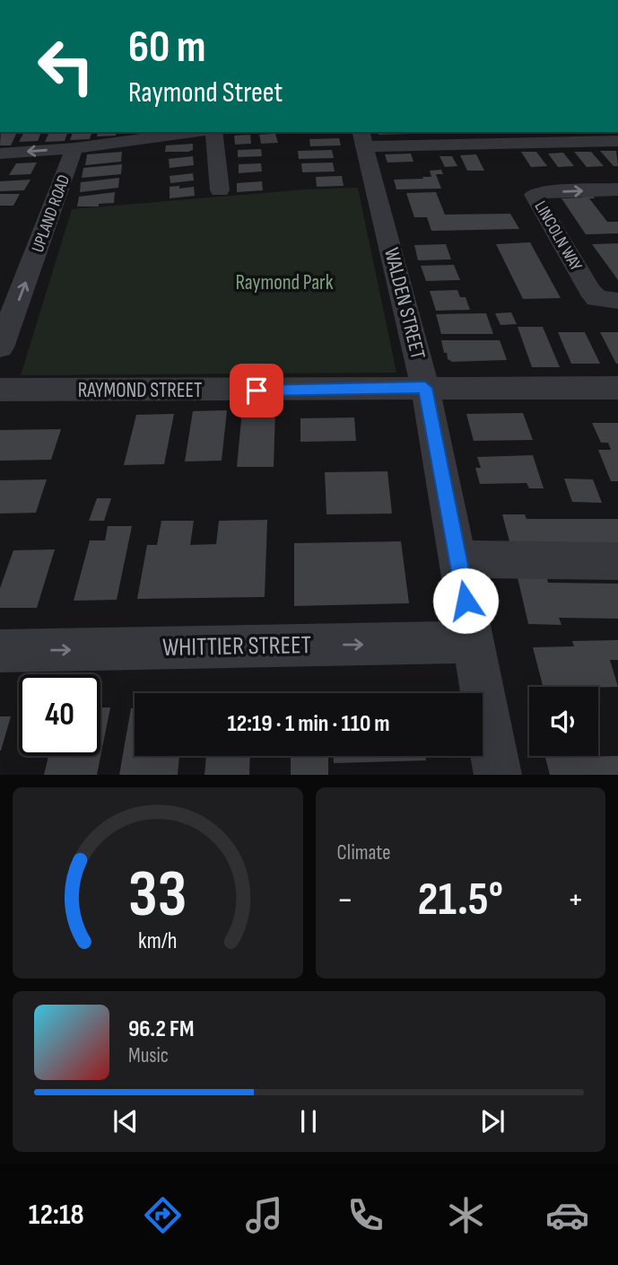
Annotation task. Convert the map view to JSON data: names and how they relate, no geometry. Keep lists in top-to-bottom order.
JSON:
{
  "streets": {
    "street": [
      "UPLAND ROAD",
      "LINCOLN WAY",
      "WALDEN STREET",
      "RAYMOND STREET",
      "WHITTIER STREET"
    ]
  },
  "crossings": [
    ["WALDEN STREET", "RAYMOND STREET"],
    ["WALDEN STREET", "WHITTIER STREET"]
  ],
  "one_way": ["WHITTIER STREET"],
  "parks": ["Raymond Park"],
  "page": {
    "turn": ["60 m", "Raymond Street"],
    "limit": "40",
    "trip": "12:19 · 1 min · 110 m",
    "tile": "Climate",
    "heat": ["−", "21.5°", "+"],
    "song": ["96.2 FM", "Music"],
    "tabs": "12:18",
    "gauge": ["33", "km/h"]
  }
}
